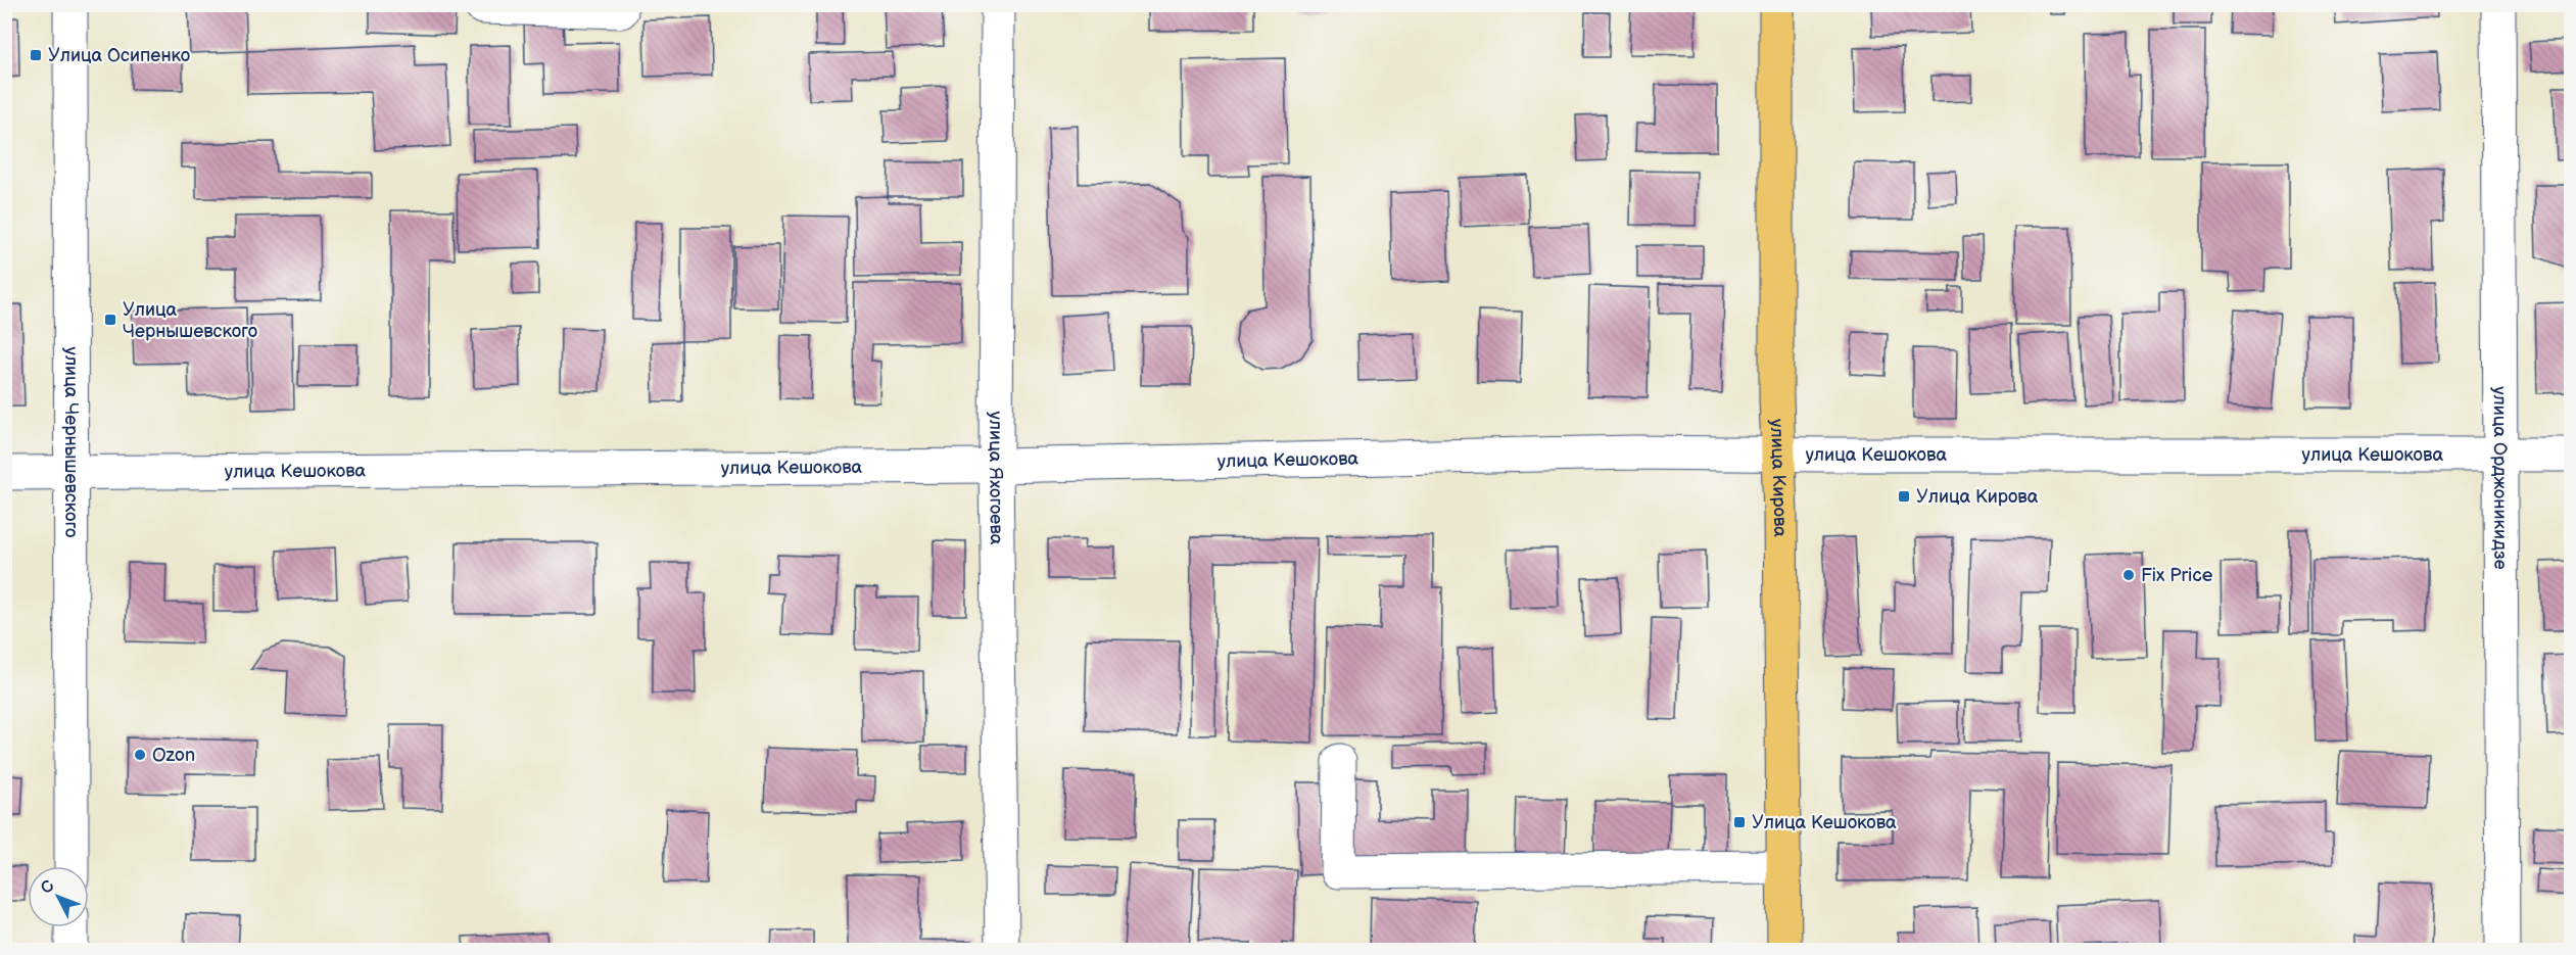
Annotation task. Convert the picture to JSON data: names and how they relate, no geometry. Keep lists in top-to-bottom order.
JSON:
{
  "streets": {
    "main road": ["улица Кирова"],
    "street": [
      "улица Чернышевского",
      "улица Кешокова",
      "улица Орджоникидзе",
      "улица Яхогоева"
    ]
  },
  "crossings": [
    ["улица Чернышевского", "улица Кешокова"],
    ["улица Кешокова", "улица Орджоникидзе"],
    ["улица Кешокова", "улица Яхогоева"],
    ["улица Кешокова", "улица Кирова"]
  ],
  "places": {
    "transit": [
      "Улица Осипенко",
      "Улица Чернышевского",
      "Улица Кирова",
      "Улица Кешокова"
    ],
    "other": ["Fix Price", "Ozon"]
  },
  "north": "top left"
}
